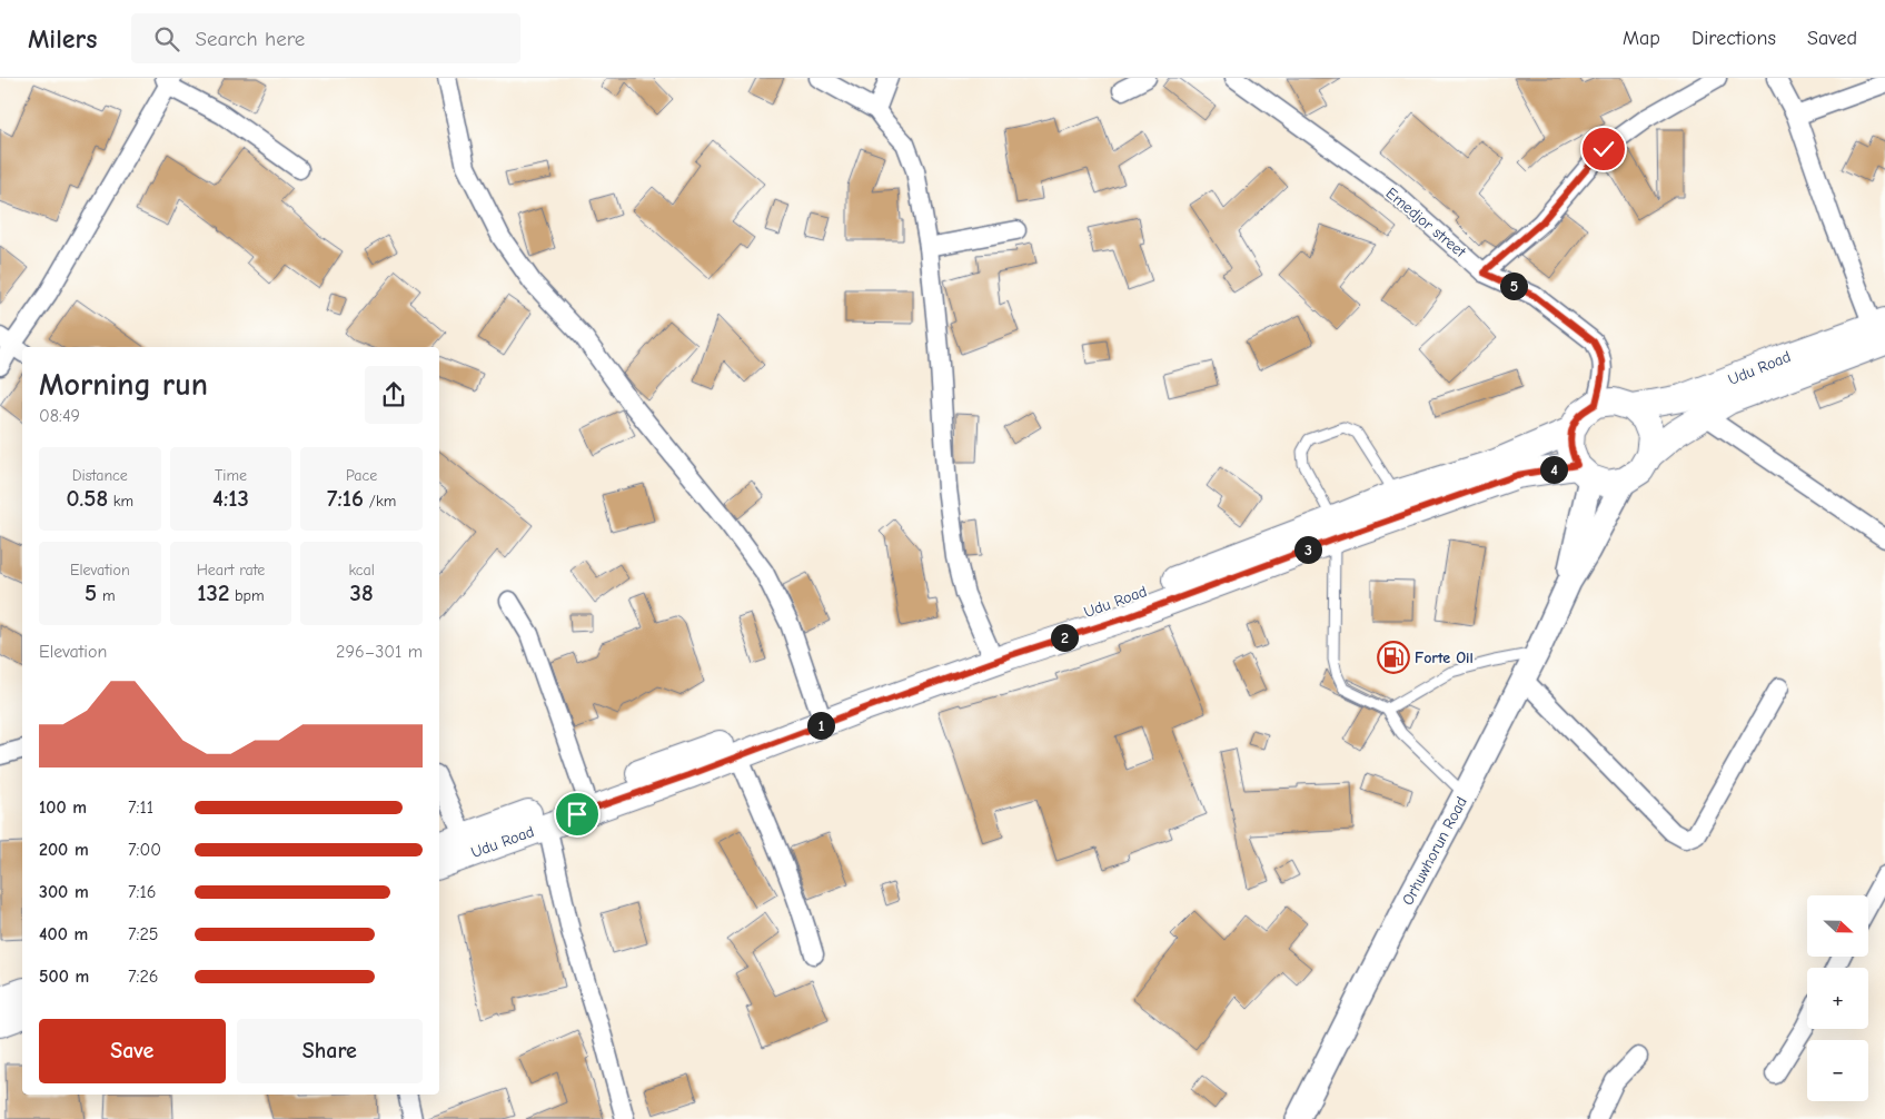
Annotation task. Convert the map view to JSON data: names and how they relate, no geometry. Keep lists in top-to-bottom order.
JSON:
{
  "streets": {
    "main road": ["Udu Road"],
    "street": ["Emedjor street", "Orhuwhorun Road"]
  },
  "crossings": [
    ["Emedjor street", "Udu Road"],
    ["Emedjor street", "Orhuwhorun Road"],
    ["Udu Road", "Orhuwhorun Road"]
  ],
  "places": {
    "fuel station": ["Forte Oil"]
  },
  "north": "right",
  "page": {
    "header": "Milers",
    "search": "Search here",
    "nav": ["Map", "Directions", "Saved"],
    "pins": [
      "5",
      "4",
      "3",
      "2",
      "1"
    ],
    "heading": ["Morning run", "08:49"],
    "stats": [
      ["Distance", "0.58 km"],
      ["Time", "4:13"],
      ["Pace", "7:16 /km"],
      ["Elevation", "5 m"],
      ["Heart rate", "132 bpm"],
      ["kcal", "38"]
    ],
    "chart": ["Elevation", "296–301 m"],
    "list": [
      {
        "name": "100 m",
        "note": "7:11"
      },
      {
        "name": "200 m",
        "note": "7:00"
      },
      {
        "name": "300 m",
        "note": "7:16"
      },
      {
        "name": "400 m",
        "note": "7:25"
      },
      {
        "name": "500 m",
        "note": "7:26"
      }
    ],
    "map_buttons": ["+", "−"],
    "buttons": ["Save", "Share"]
  }
}
